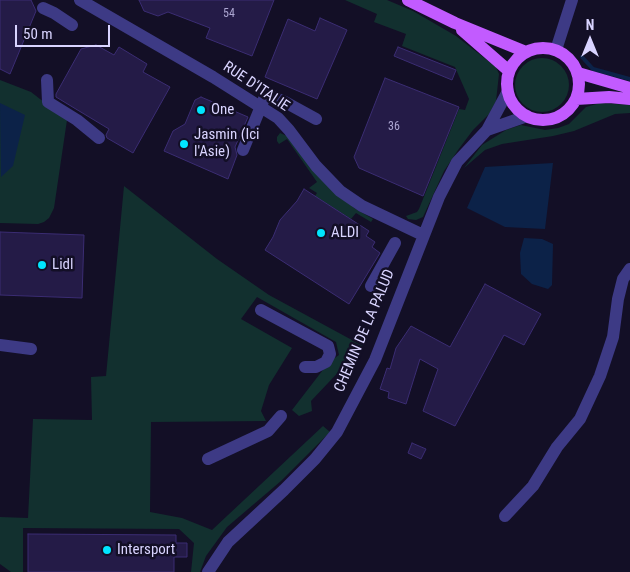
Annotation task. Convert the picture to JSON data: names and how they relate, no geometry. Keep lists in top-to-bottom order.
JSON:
{
  "streets": {
    "street": ["RUE D'ITALIE", "CHEMIN DE LA PALUD"]
  },
  "crossings": [
    ["RUE D'ITALIE", "CHEMIN DE LA PALUD"]
  ],
  "places": [
    "One",
    "Jasmin (Ici l'Asie)",
    "ALDI",
    "Lidl",
    "Intersport"
  ],
  "house_numbers": ["54", "36"],
  "scale_bar": "50 m",
  "north": "top"
}
